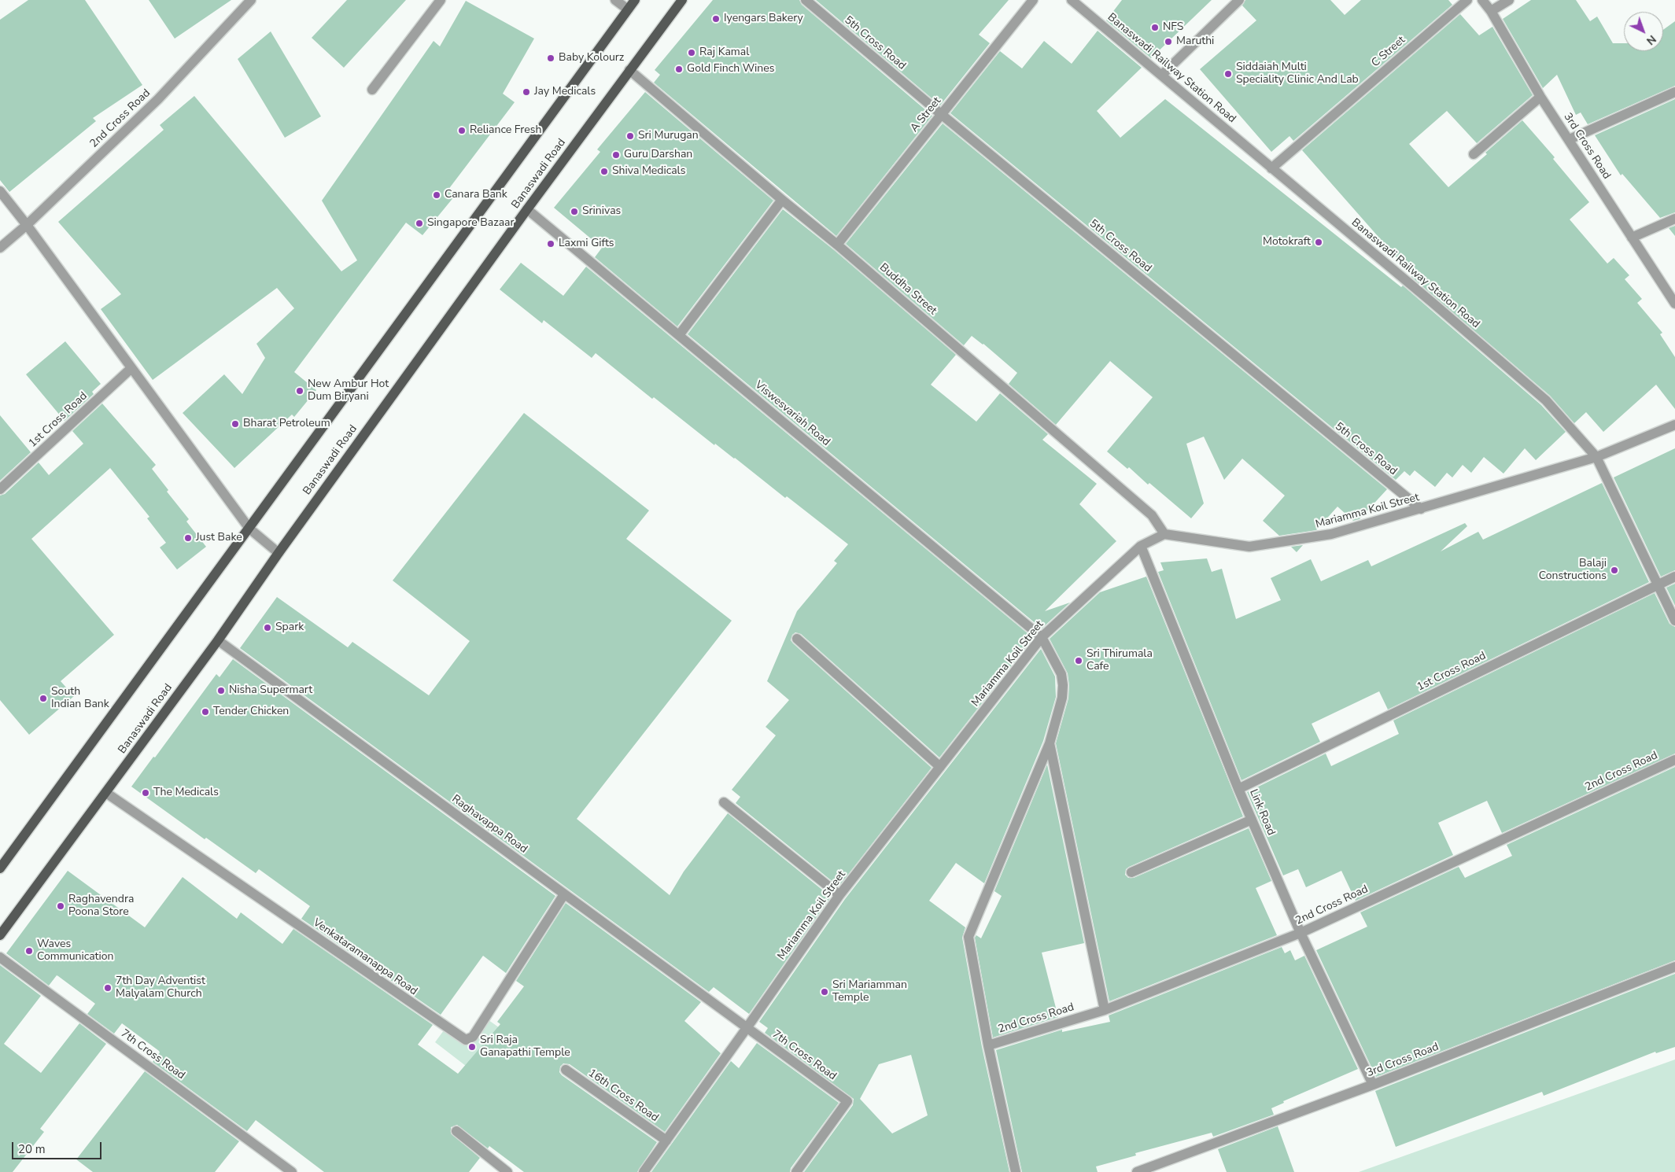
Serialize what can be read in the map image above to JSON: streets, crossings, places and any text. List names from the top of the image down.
{
  "streets": {
    "main road": ["Banaswadi Road"],
    "street": [
      "5th Cross Road",
      "C Street",
      "Banaswadi Railway Station Road",
      "A Street",
      "2nd Cross Road",
      "3rd Cross Road",
      "Buddha Street",
      "Viswesvariah Road",
      "1st Cross Road",
      "Mariamma Koil Street",
      "Link Road",
      "Raghavappa Road",
      "Venkataramanappa Road",
      "7th Cross Road",
      "16th Cross Road"
    ]
  },
  "crossings": [
    ["5th Cross Road", "A Street"],
    ["5th Cross Road", "Mariamma Koil Street"],
    ["C Street", "Banaswadi Railway Station Road"],
    ["Banaswadi Railway Station Road", "1st Cross Road"],
    ["Banaswadi Railway Station Road", "Mariamma Koil Street"],
    ["A Street", "Buddha Street"],
    ["2nd Cross Road", "Link Road"],
    ["3rd Cross Road", "Link Road"],
    ["Banaswadi Road", "Buddha Street"],
    ["Banaswadi Road", "Viswesvariah Road"],
    ["Banaswadi Road", "Raghavappa Road"],
    ["Banaswadi Road", "Venkataramanappa Road"],
    ["Buddha Street", "Mariamma Koil Street"],
    ["Viswesvariah Road", "Mariamma Koil Street"],
    ["1st Cross Road", "Link Road"],
    ["Mariamma Koil Street", "Link Road"],
    ["Mariamma Koil Street", "Raghavappa Road"],
    ["Mariamma Koil Street", "7th Cross Road"],
    ["Mariamma Koil Street", "16th Cross Road"],
    ["Raghavappa Road", "Venkataramanappa Road"],
    ["Raghavappa Road", "7th Cross Road"]
  ],
  "places": [
    "Iyengars Bakery",
    "NFS",
    "Maruthi",
    "Raj Kamal",
    "Baby Kolourz",
    "Gold Finch Wines",
    "Siddaiah Multi Speciality Clinic And Lab",
    "Jay Medicals",
    "Reliance Fresh",
    "Sri Murugan",
    "Guru Darshan",
    "Shiva Medicals",
    "Canara Bank",
    "Srinivas",
    "Singapore Bazaar",
    "Motokraft",
    "Laxmi Gifts",
    "New Ambur Hot Dum Biryani",
    "Bharat Petroleum",
    "Just Bake",
    "Balaji Constructions",
    "Spark",
    "Sri Thirumala Cafe",
    "Nisha Supermart",
    "South Indian Bank",
    "Tender Chicken",
    "The Medicals",
    "Raghavendra Poona Store",
    "Waves Communication",
    "7th Day Adventist Malyalam Church",
    "Sri Mariamman Temple",
    "Sri Raja Ganapathi Temple"
  ],
  "scale_bar": "20 m",
  "north": "bottom right"
}
